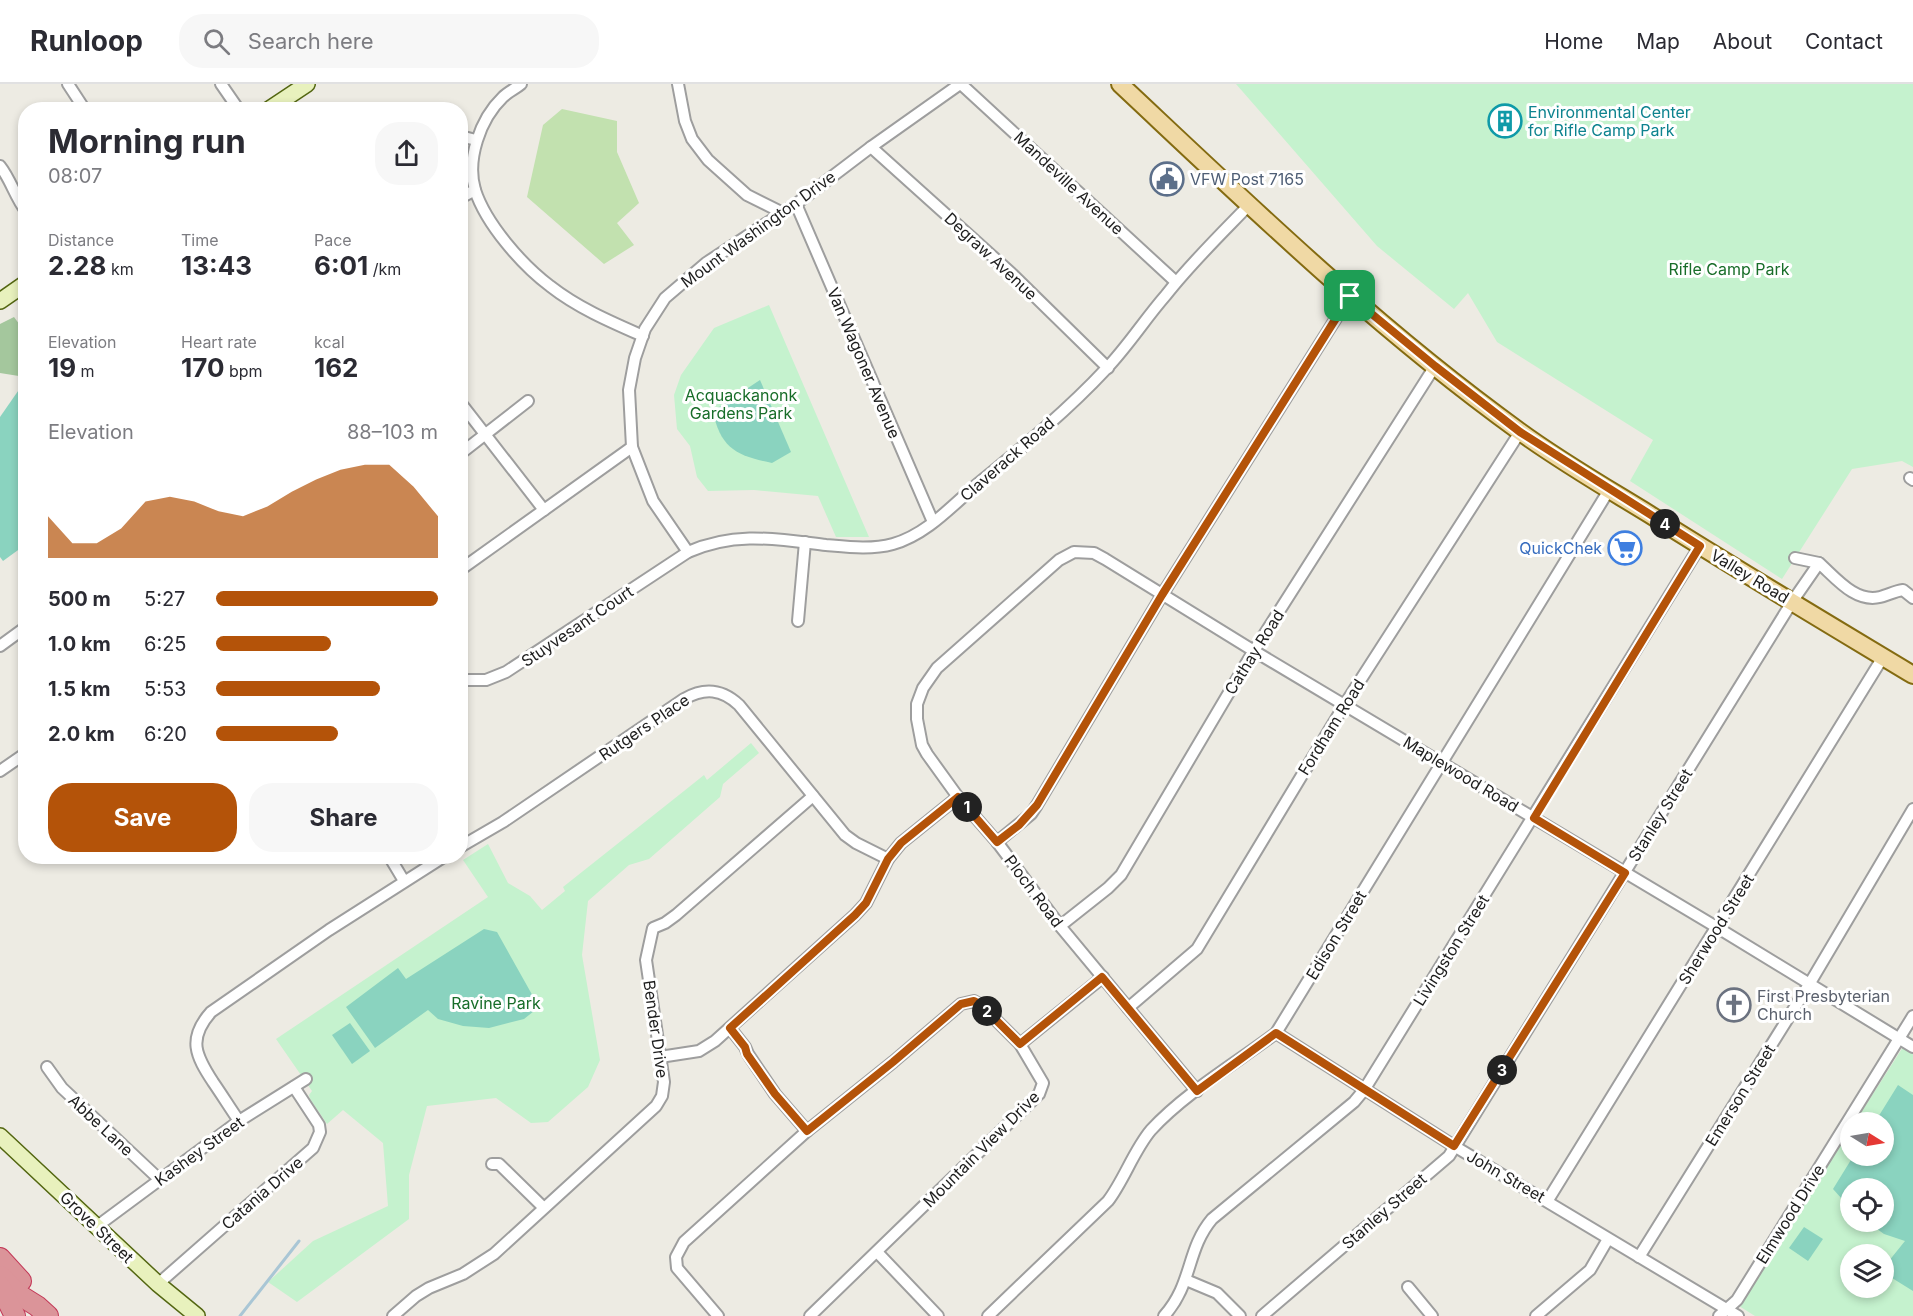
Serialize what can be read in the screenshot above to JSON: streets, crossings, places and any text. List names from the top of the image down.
{
  "streets": {
    "main road": ["Valley Road"],
    "street": [
      "Mandeville Avenue",
      "Mount Washington Drive",
      "Degraw Avenue",
      "Van Wagoner Avenue",
      "Claverack Road",
      "Stuyvesant Court",
      "Cathay Road",
      "Rutgers Place",
      "Fordham Road",
      "Maplewood Road",
      "Stanley Street",
      "Ploch Road",
      "Sherwood Street",
      "Edison Street",
      "Livingston Street",
      "Bender Drive",
      "Emerson Street",
      "Abbe Lane",
      "Mountain View Drive",
      "Kashey Street",
      "John Street",
      "Catania Drive",
      "Elmwood Drive",
      "Grove Street"
    ]
  },
  "crossings": [
    ["Mandeville Avenue", "Mount Washington Drive"],
    ["Mandeville Avenue", "Claverack Road"],
    ["Mount Washington Drive", "Degraw Avenue"],
    ["Mount Washington Drive", "Van Wagoner Avenue"],
    ["Mount Washington Drive", "Claverack Road"],
    ["Mount Washington Drive", "Stuyvesant Court"],
    ["Degraw Avenue", "Claverack Road"],
    ["Van Wagoner Avenue", "Claverack Road"],
    ["Claverack Road", "Valley Road"],
    ["Claverack Road", "Stuyvesant Court"],
    ["Valley Road", "Cathay Road"],
    ["Valley Road", "Fordham Road"],
    ["Valley Road", "Stanley Street"],
    ["Valley Road", "Sherwood Street"],
    ["Valley Road", "Edison Street"],
    ["Valley Road", "Livingston Street"],
    ["Cathay Road", "Maplewood Road"],
    ["Cathay Road", "Ploch Road"],
    ["Rutgers Place", "Bender Drive"],
    ["Fordham Road", "Maplewood Road"],
    ["Fordham Road", "Ploch Road"],
    ["Maplewood Road", "Stanley Street"],
    ["Maplewood Road", "Ploch Road"],
    ["Maplewood Road", "Sherwood Street"],
    ["Maplewood Road", "Edison Street"],
    ["Maplewood Road", "Livingston Street"],
    ["Maplewood Road", "Emerson Street"],
    ["Maplewood Road", "Elmwood Drive"],
    ["Stanley Street", "John Street"],
    ["Ploch Road", "Edison Street"],
    ["Sherwood Street", "John Street"],
    ["Edison Street", "John Street"],
    ["Livingston Street", "John Street"],
    ["Emerson Street", "John Street"],
    ["Abbe Lane", "Kashey Street"],
    ["Kashey Street", "Catania Drive"],
    ["Kashey Street", "Grove Street"],
    ["John Street", "Elmwood Drive"],
    ["Catania Drive", "Grove Street"]
  ],
  "parks": ["Rifle Camp Park", "Acquackanonk Gardens Park", "Ravine Park"],
  "places": {
    "building": ["Environmental Center for Rifle Camp Park"],
    "public building": ["VFW Post 7165"],
    "supermarket": ["QuickChek"],
    "church": ["First Presbyterian Church"]
  },
  "north": "right",
  "page": {
    "header": "Runloop",
    "search": "Search here",
    "nav": [
      "Home",
      "Map",
      "About",
      "Contact"
    ],
    "heading": ["Morning run", "08:07"],
    "stats": [
      ["Distance", "2.28 km"],
      ["Time", "13:43"],
      ["Pace", "6:01 /km"],
      ["Elevation", "19 m"],
      ["Heart rate", "170 bpm"],
      ["kcal", "162"]
    ],
    "chart": ["Elevation", "88–103 m"],
    "pins": [
      "4",
      "1",
      "2",
      "3"
    ],
    "list": [
      {
        "name": "500 m",
        "note": "5:27"
      },
      {
        "name": "1.0 km",
        "note": "6:25"
      },
      {
        "name": "1.5 km",
        "note": "5:53"
      },
      {
        "name": "2.0 km",
        "note": "6:20"
      }
    ],
    "buttons": ["Save", "Share"]
  }
}
